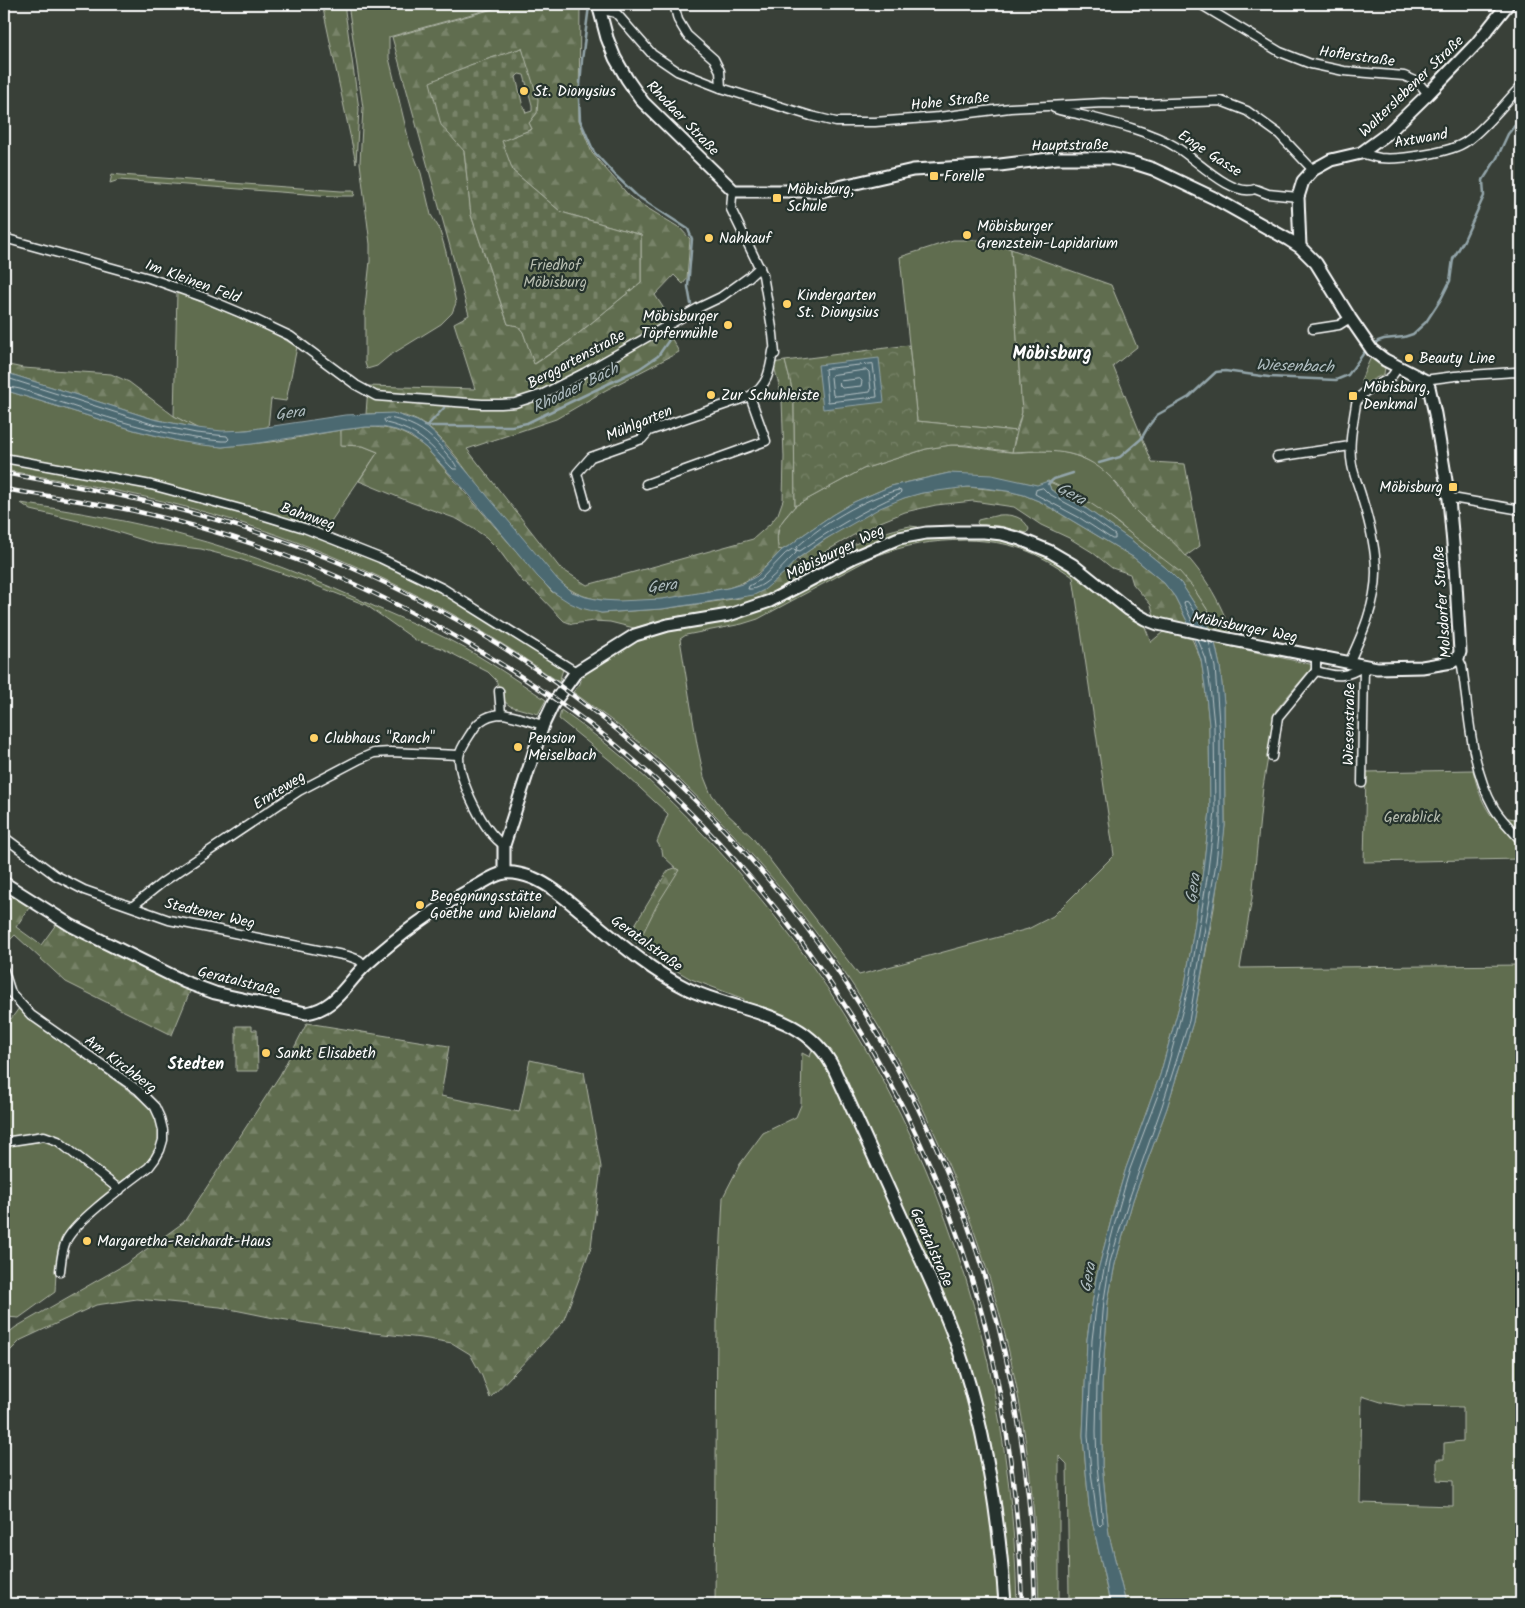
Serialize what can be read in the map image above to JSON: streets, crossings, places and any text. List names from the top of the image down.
{
  "streets": {
    "street": [
      "Hoflerstraße",
      "Walterslebener Straße",
      "Hohe Straße",
      "Rhodaer Straße",
      "Axtwand",
      "Hauptstraße",
      "Enge Gasse",
      "Im Kleinen Feld",
      "Berggartenstraße",
      "Mühlgarten",
      "Bahnweg",
      "Möbisburger Weg",
      "Molsdorfer Straße",
      "Wiesenstraße",
      "Ernteweg",
      "Stedtener Weg",
      "Geratalstraße",
      "Am Kirchberg"
    ]
  },
  "crossings": [
    ["Hoflerstraße", "Walterslebener Straße"],
    ["Walterslebener Straße", "Hohe Straße"],
    ["Walterslebener Straße", "Axtwand"],
    ["Hohe Straße", "Rhodaer Straße"],
    ["Hohe Straße", "Enge Gasse"],
    ["Rhodaer Straße", "Hauptstraße"],
    ["Rhodaer Straße", "Mühlgarten"],
    ["Hauptstraße", "Mühlgarten"],
    ["Hauptstraße", "Molsdorfer Straße"],
    ["Im Kleinen Feld", "Berggartenstraße"],
    ["Berggartenstraße", "Mühlgarten"],
    ["Bahnweg", "Möbisburger Weg"],
    ["Möbisburger Weg", "Molsdorfer Straße"],
    ["Möbisburger Weg", "Wiesenstraße"],
    ["Möbisburger Weg", "Geratalstraße"],
    ["Ernteweg", "Stedtener Weg"],
    ["Stedtener Weg", "Geratalstraße"]
  ],
  "districts": ["Möbisburg", "Stedten"],
  "water": ["Wiesenbach", "Rhodaer Bach", "Gera"],
  "parks": ["Friedhof Möbisburg", "Gerablick"],
  "places": {
    "other": [
      "St. Dionysius",
      "Möbisburger Grenzstein-Lapidarium",
      "Nahkauf",
      "Kindergarten St. Dionysius",
      "Möbisburger Töpfermühle",
      "Beauty Line",
      "Zur Schuhleiste",
      "Clubhaus \"Ranch\"",
      "Pension Meiselbach",
      "Begegnungsstätte Goethe und Wieland",
      "Sankt Elisabeth",
      "Margaretha-Reichardt-Haus"
    ],
    "transit": [
      "Forelle",
      "Möbisburg, Schule",
      "Möbisburg, Denkmal",
      "Möbisburg"
    ]
  }
}
